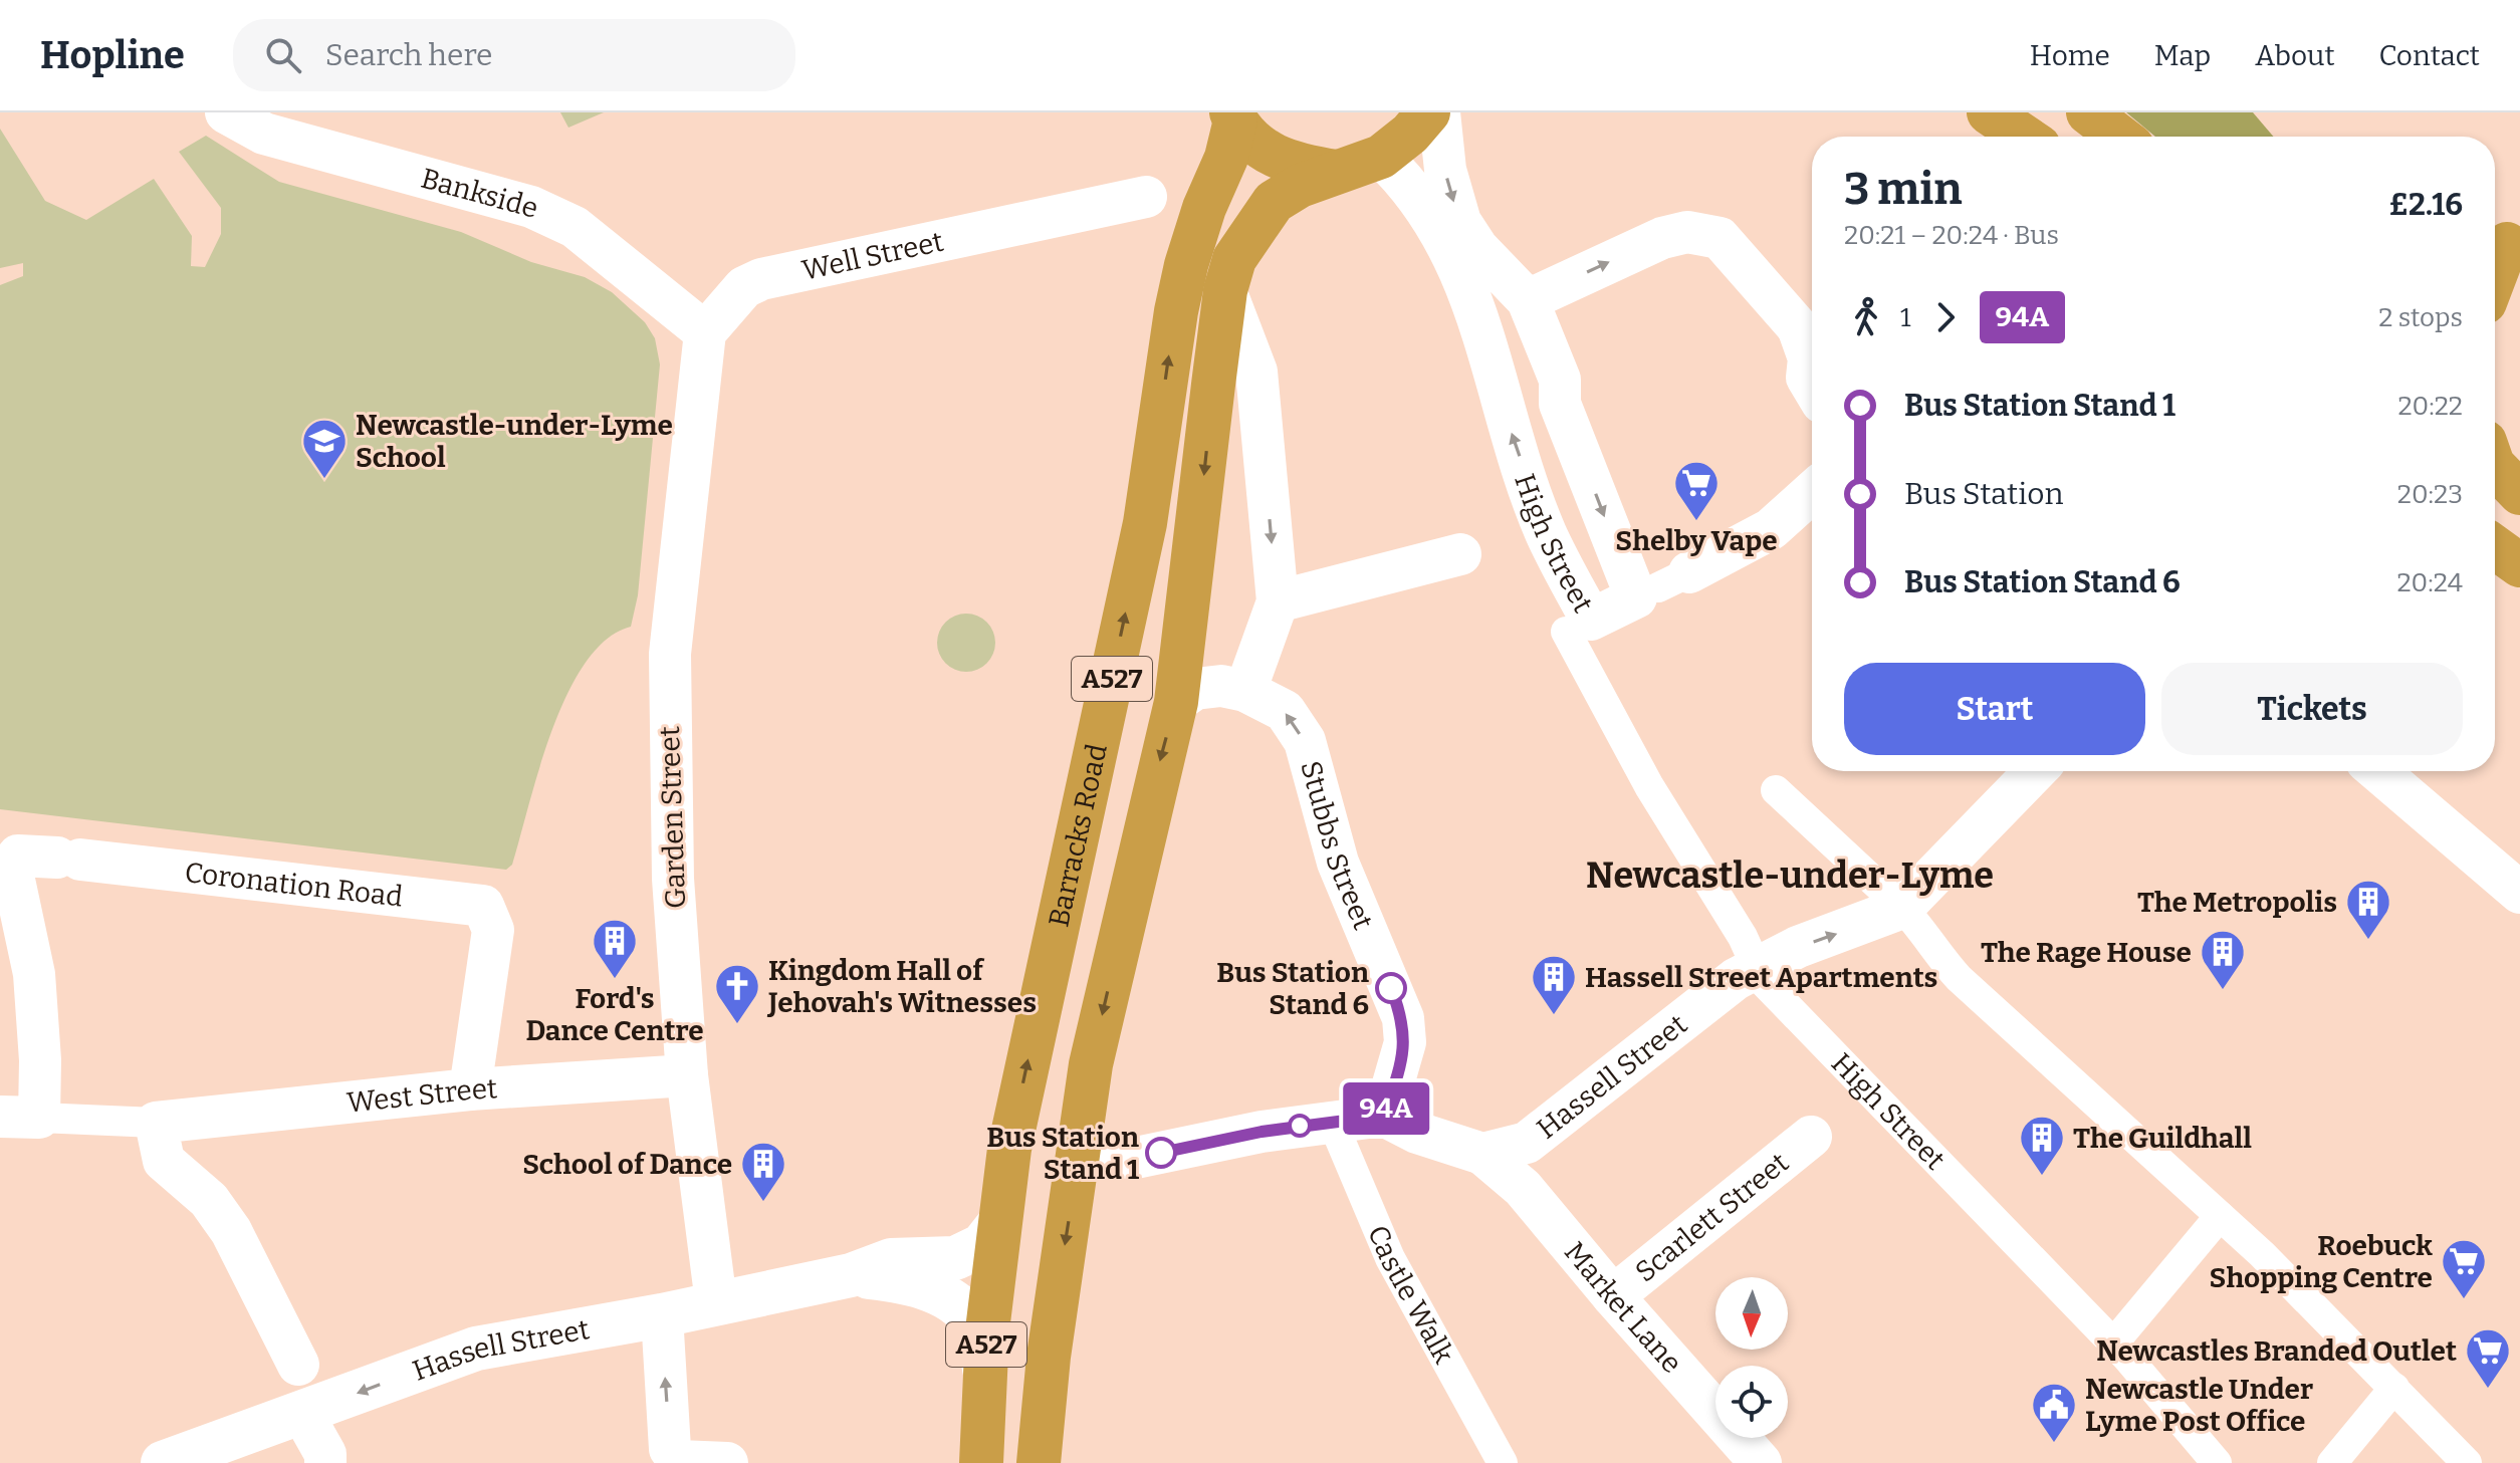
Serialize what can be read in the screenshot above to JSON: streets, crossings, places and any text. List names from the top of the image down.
{
  "streets": {
    "highway": ["A527", "Barracks Road"],
    "street": [
      "Bankside",
      "Well Street",
      "High Street",
      "Garden Street",
      "Stubbs Street",
      "Coronation Road",
      "Hassell Street",
      "West Street",
      "Scarlett Street",
      "Castle Walk",
      "Market Lane"
    ]
  },
  "crossings": [
    ["Bankside", "Well Street"],
    ["Bankside", "Garden Street"],
    ["Well Street", "Garden Street"],
    ["High Street", "Hassell Street"],
    ["A527", "Stubbs Street"],
    ["Garden Street", "Hassell Street"],
    ["Garden Street", "West Street"],
    ["Barracks Road", "Hassell Street"],
    ["Coronation Road", "West Street"],
    ["Hassell Street", "Market Lane"],
    ["Scarlett Street", "Market Lane"]
  ],
  "one_way": ["Stubbs Street"],
  "districts": ["Newcastle-under-Lyme"],
  "places": {
    "school or university": ["Newcastle-under-Lyme School"],
    "supermarket": ["Shelby Vape", "Roebuck Shopping Centre", "Newcastles Branded Outlet"],
    "building": [
      "The Metropolis",
      "Ford's Dance Centre",
      "The Rage House",
      "Hassell Street Apartments",
      "The Guildhall",
      "School of Dance"
    ],
    "other": ["Bus Station Stand 6", "Bus Station Stand 1"],
    "church": ["Kingdom Hall of Jehovah's Witnesses"],
    "public building": ["Newcastle Under Lyme Post Office"]
  },
  "lines": ["bus line 94A"],
  "north": "bottom",
  "page": {
    "header": "Hopline",
    "search": "Search here",
    "nav": [
      "Home",
      "Map",
      "About",
      "Contact"
    ],
    "on_map": "94A",
    "heading": ["3 min", "20:21 – 20:24 · Bus", "£2.16"],
    "legs": ["1", "94A", "2 stops"],
    "list": [
      {
        "name": "Bus Station Stand 1",
        "value": "20:22"
      },
      {
        "name": "Bus Station",
        "value": "20:23"
      },
      {
        "name": "Bus Station Stand 6",
        "value": "20:24"
      }
    ],
    "buttons": ["Start", "Tickets"]
  }
}
